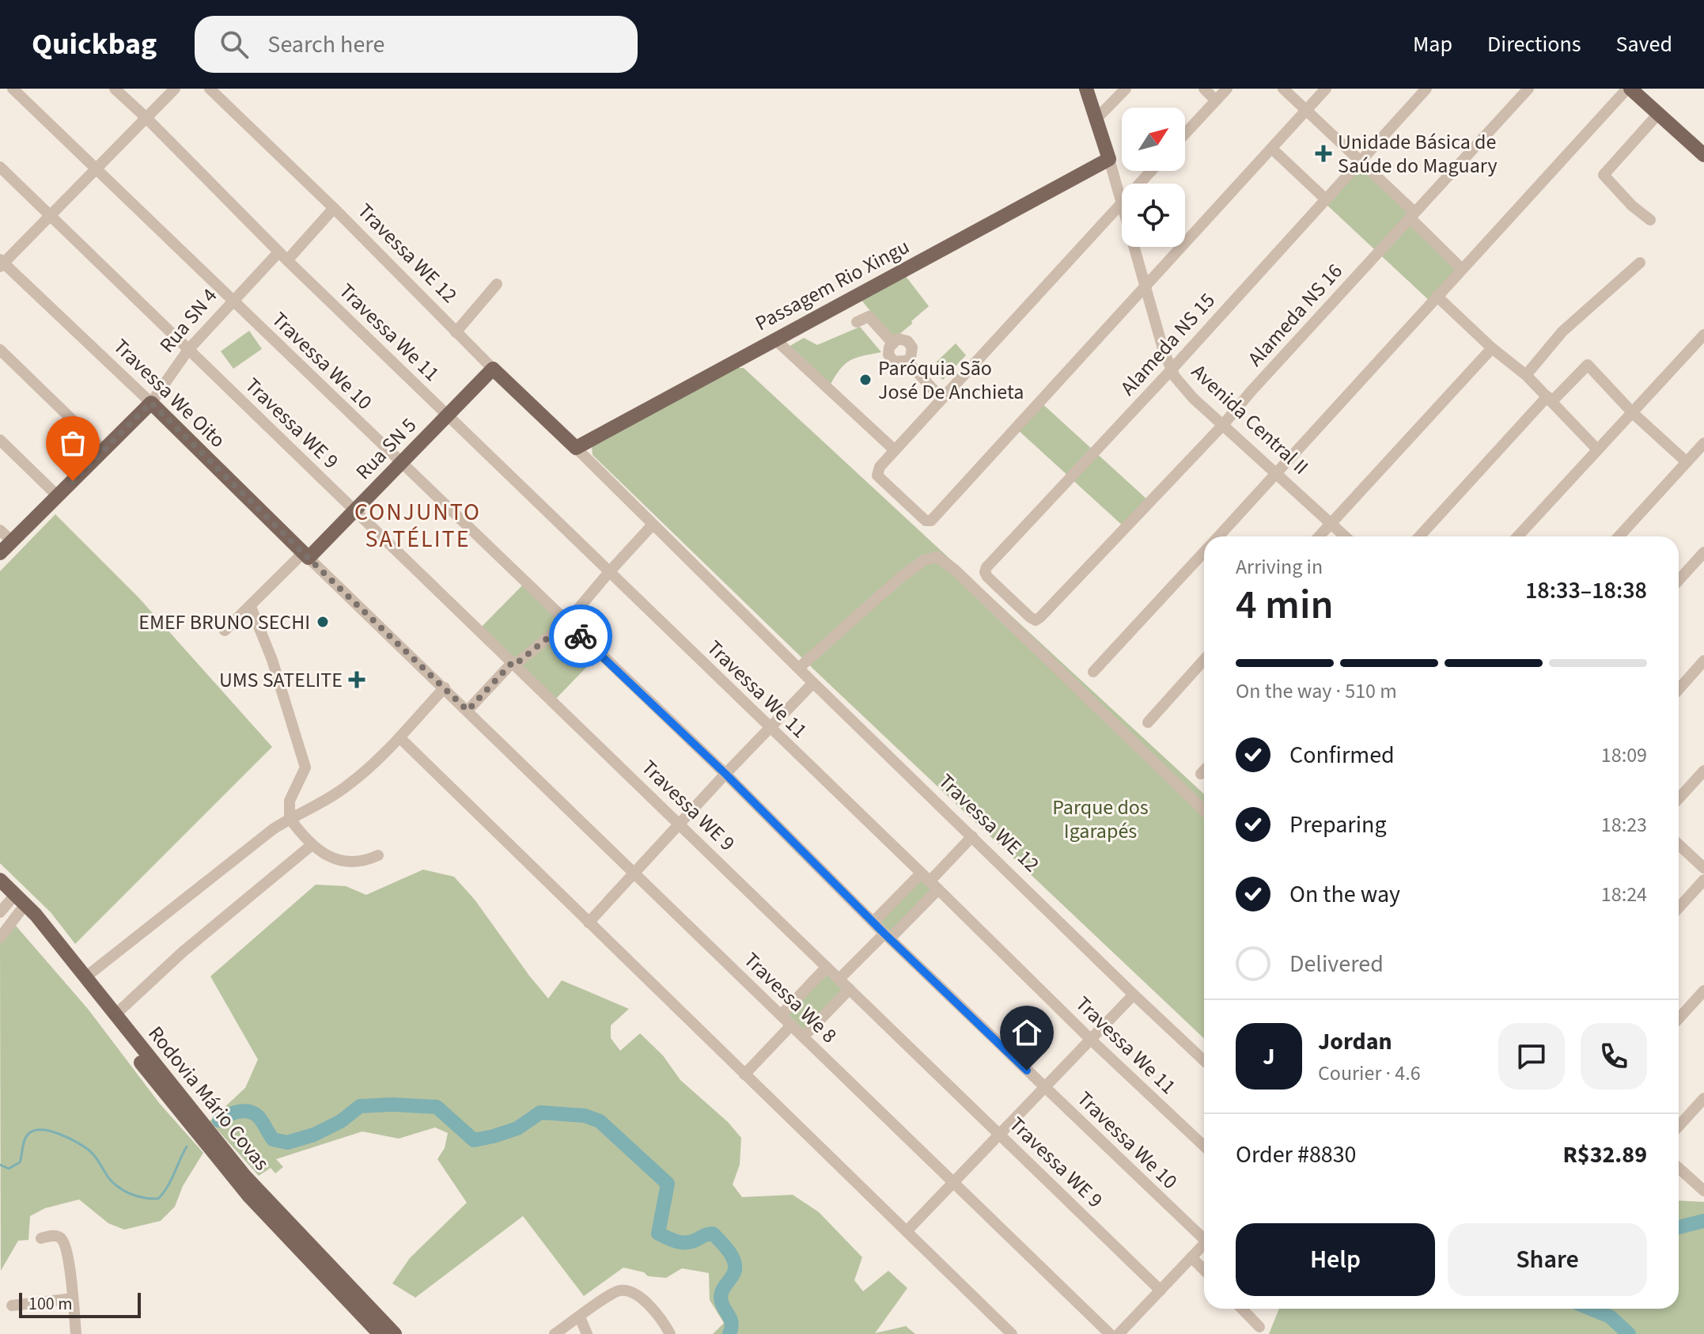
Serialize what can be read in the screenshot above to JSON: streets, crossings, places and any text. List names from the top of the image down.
{
  "streets": {
    "main road": [
      "Travessa WE 12",
      "Passagem Rio Xingu",
      "Rua SN 4",
      "Travessa We Oito",
      "Avenida Central II",
      "Rua SN 5",
      "Rodovia Mário Covas"
    ],
    "street": [
      "Alameda NS 16",
      "Travessa We 11",
      "Alameda NS 15",
      "Travessa We 10",
      "Travessa WE 9",
      "Travessa We 8"
    ]
  },
  "crossings": [
    ["Travessa WE 12", "Passagem Rio Xingu"],
    ["Travessa WE 12", "Rua SN 4"],
    ["Travessa WE 12", "Rua SN 5"],
    ["Passagem Rio Xingu", "Avenida Central II"],
    ["Alameda NS 16", "Alameda NS 15"],
    ["Alameda NS 16", "Avenida Central II"],
    ["Rua SN 4", "Travessa We 11"],
    ["Rua SN 4", "Travessa We 10"],
    ["Rua SN 4", "Travessa We Oito"],
    ["Rua SN 4", "Travessa WE 9"],
    ["Travessa We 11", "Rua SN 5"],
    ["Alameda NS 15", "Avenida Central II"],
    ["Travessa We 10", "Rua SN 5"],
    ["Travessa We Oito", "Rua SN 5"],
    ["Travessa WE 9", "Rua SN 5"]
  ],
  "districts": ["CONJUNTO SATÉLITE"],
  "parks": ["Parque dos Igarapés"],
  "places": {
    "health": ["Unidade Básica de Saúde do Maguary", "UMS SATELITE"],
    "other": ["Paróquia São José De Anchieta", "EMEF BRUNO SECHI"]
  },
  "scale_bar": "100 m",
  "north": "top right",
  "page": {
    "header": "Quickbag",
    "search": "Search here",
    "nav": ["Map", "Directions", "Saved"],
    "heading": ["4 min", "Arriving in", "18:33–18:38"],
    "panel": [
      "Jordan",
      "Courier · 4.6",
      "Order #8830",
      "R$32.89"
    ],
    "bar": "On the way · 510 m",
    "list": [
      ["Confirmed", "18:09"],
      ["Preparing", "18:23"],
      ["On the way", "18:24"],
      "Delivered"
    ],
    "round": "J",
    "buttons": ["Help", "Share"],
    "scale": "100 m"
  }
}
